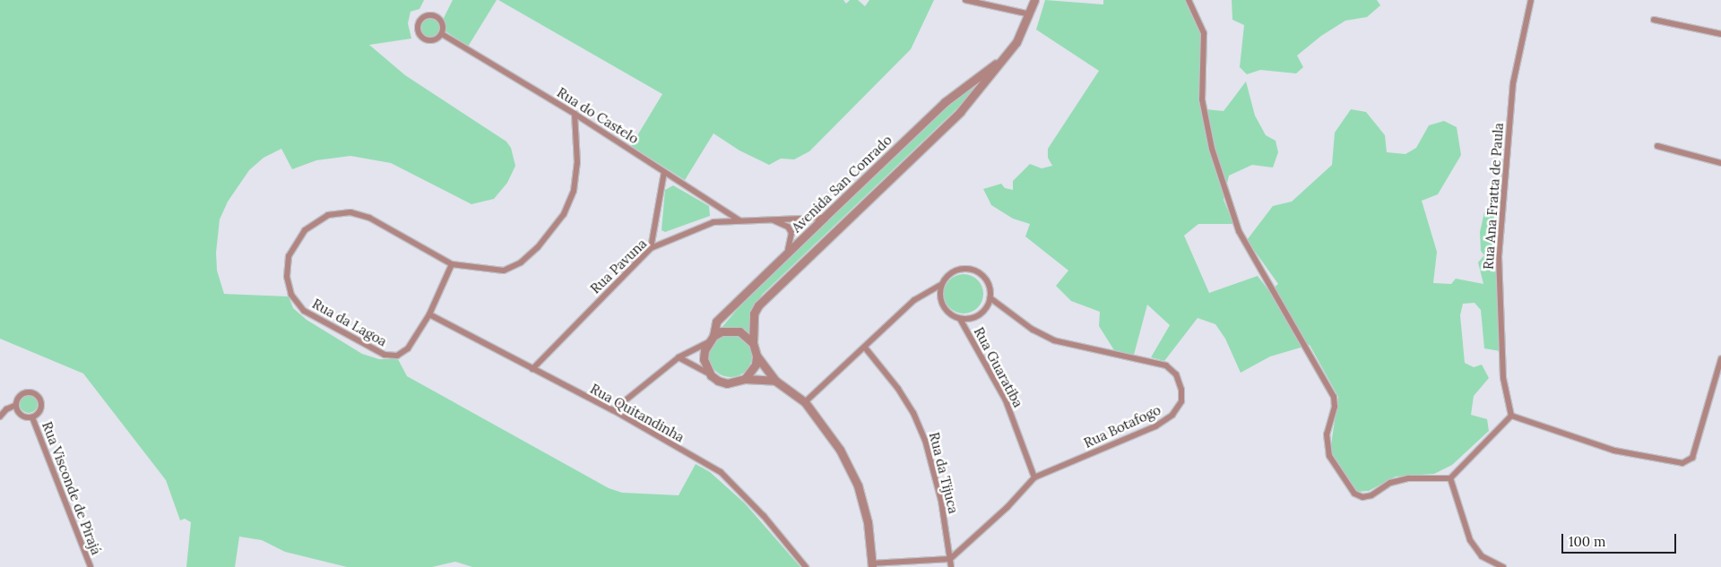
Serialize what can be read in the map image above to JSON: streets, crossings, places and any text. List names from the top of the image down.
{
  "streets": {
    "street": [
      "Rua do Castelo",
      "Avenida San Conrado",
      "Rua Ana Fratta de Paula",
      "Rua Pavuna",
      "Rua da Lagoa",
      "Rua Guaratiba",
      "Rua Quitandinha",
      "Rua Botafogo",
      "Rua da Tijuca",
      "Rua Visconde de Pirajá"
    ]
  },
  "crossings": [
    ["Rua do Castelo", "Rua Pavuna"],
    ["Rua do Castelo", "Rua da Lagoa"],
    ["Avenida San Conrado", "Rua Pavuna"],
    ["Rua Pavuna", "Rua Quitandinha"],
    ["Rua da Lagoa", "Rua Quitandinha"],
    ["Rua Guaratiba", "Rua Botafogo"],
    ["Rua Botafogo", "Rua da Tijuca"]
  ],
  "scale_bar": "100 m"
}
